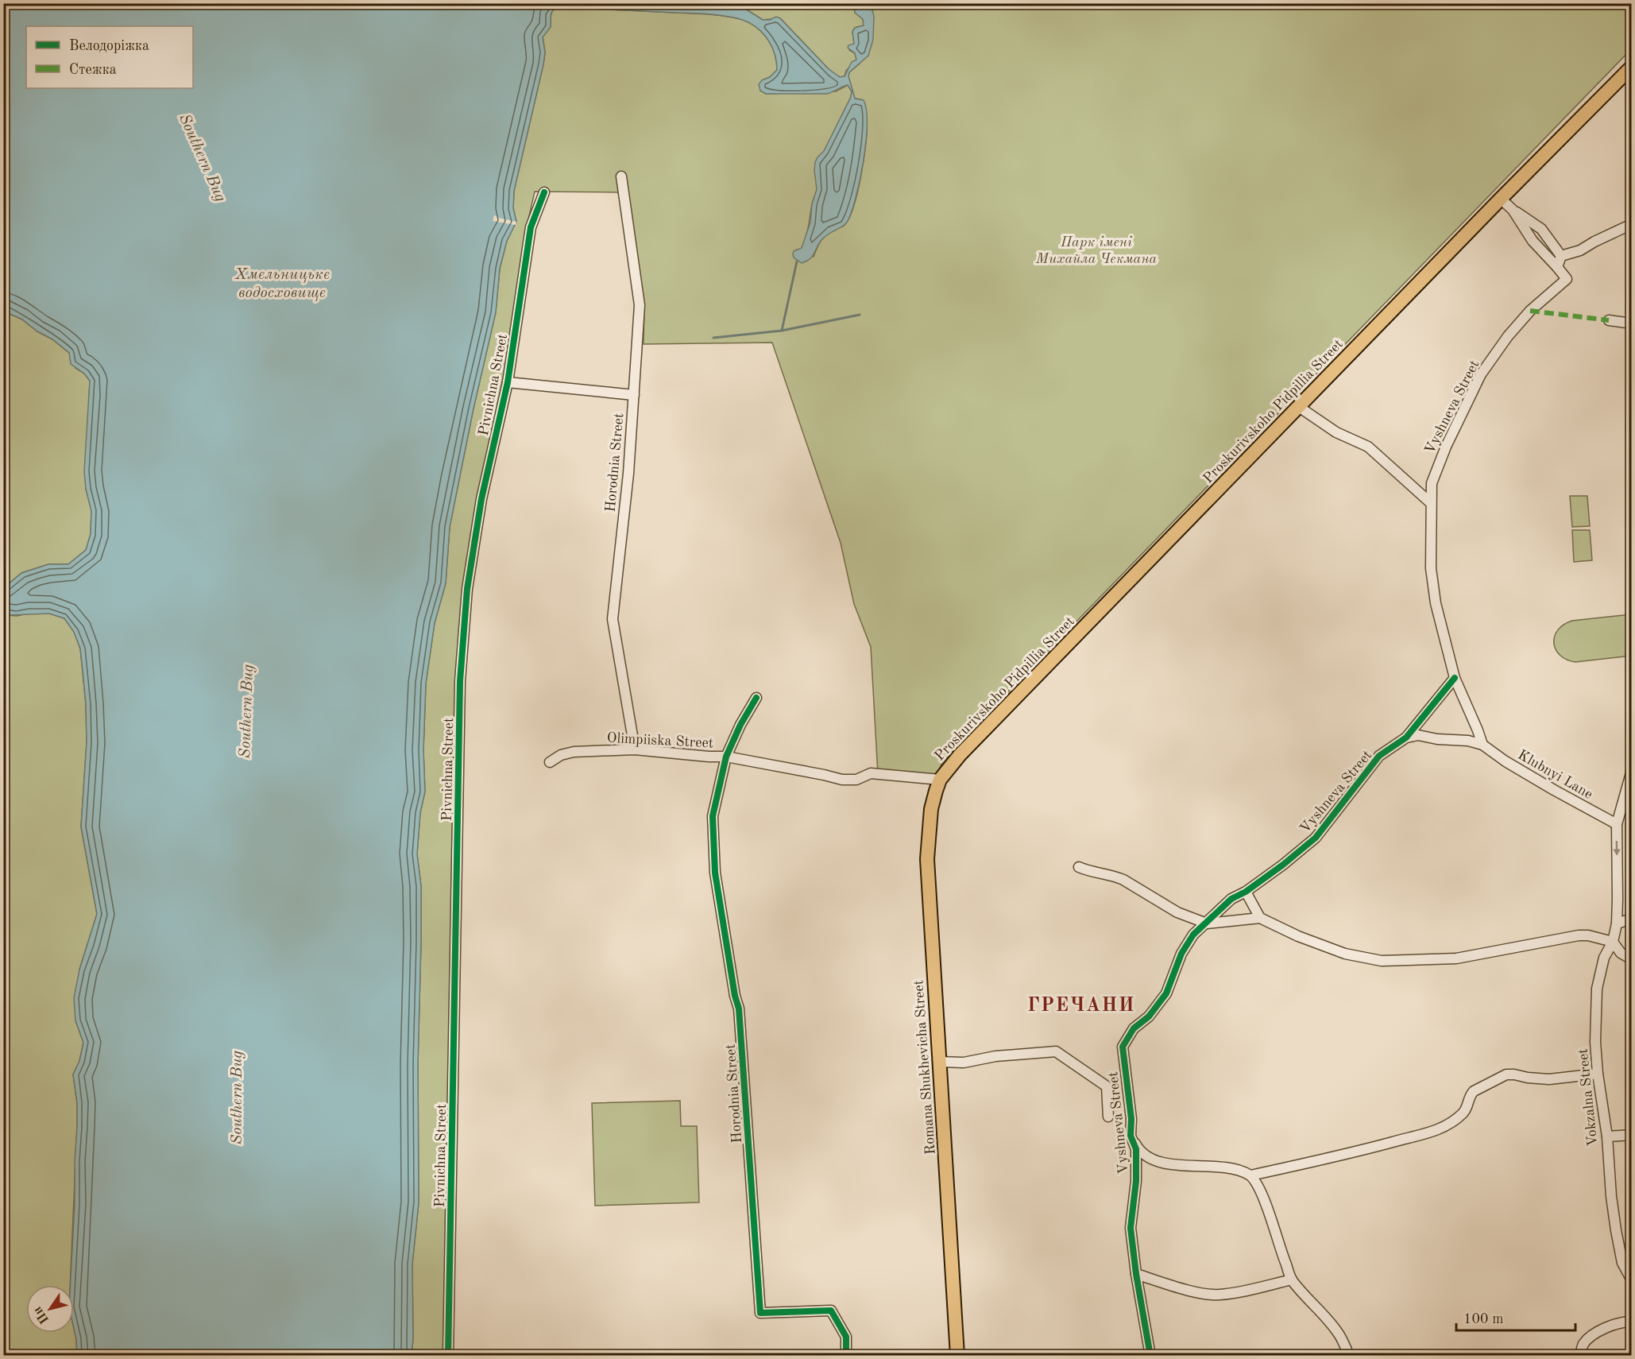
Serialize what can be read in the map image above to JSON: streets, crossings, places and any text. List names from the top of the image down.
{
  "streets": {
    "main road": ["Proskurivskoho Pidpillia Street", "Romana Shukhevicha Street"],
    "street": [
      "Pivnichna Street",
      "Vyshneva Street",
      "Horodnia Street",
      "Olimpiiska Street",
      "Klubnyi Lane",
      "Vokzalna Street"
    ]
  },
  "crossings": [
    ["Vyshneva Street", "Klubnyi Lane"],
    ["Proskurivskoho Pidpillia Street", "Olimpiiska Street"],
    ["Proskurivskoho Pidpillia Street", "Romana Shukhevicha Street"],
    ["Horodnia Street", "Olimpiiska Street"],
    ["Olimpiiska Street", "Romana Shukhevicha Street"],
    ["Klubnyi Lane", "Vokzalna Street"]
  ],
  "districts": ["ГРЕЧАНИ"],
  "water": ["Southern Bug", "Хмельницьке водосховище"],
  "parks": ["Парк імені Михайла Чекмана"],
  "legend": ["Велодоріжка", "Стежка"],
  "scale_bar": "100 m",
  "north": "bottom left"
}
